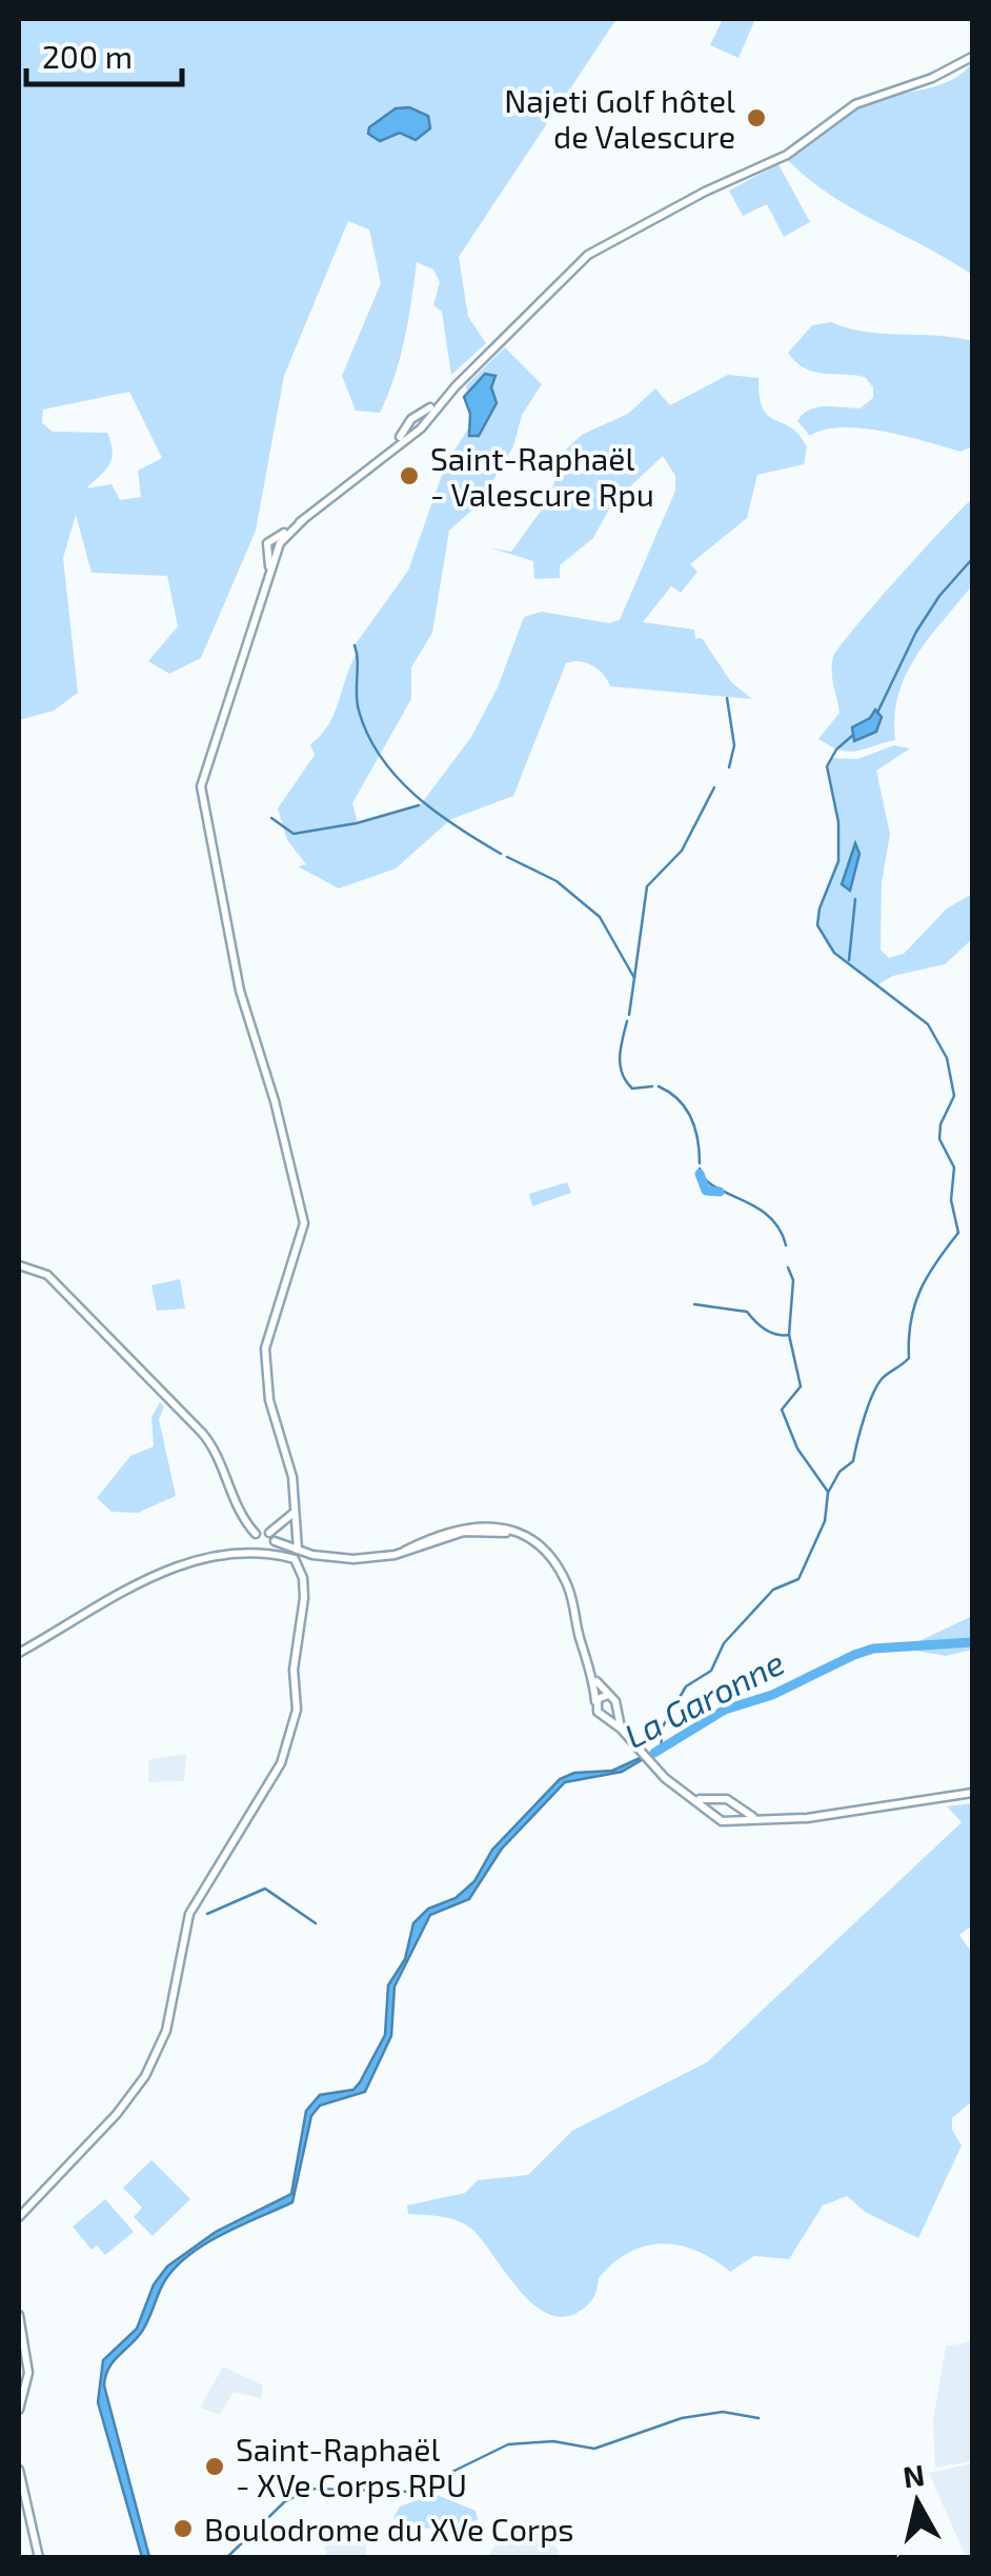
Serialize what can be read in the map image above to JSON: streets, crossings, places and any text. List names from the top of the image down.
{
  "water": ["La Garonne"],
  "places": [
    "Najeti Golf hôtel de Valescure",
    "Saint-Raphaël - Valescure Rpu",
    "Saint-Raphaël - XVe Corps RPU",
    "Boulodrome du XVe Corps"
  ],
  "scale_bar": "200 m",
  "north": "top"
}
